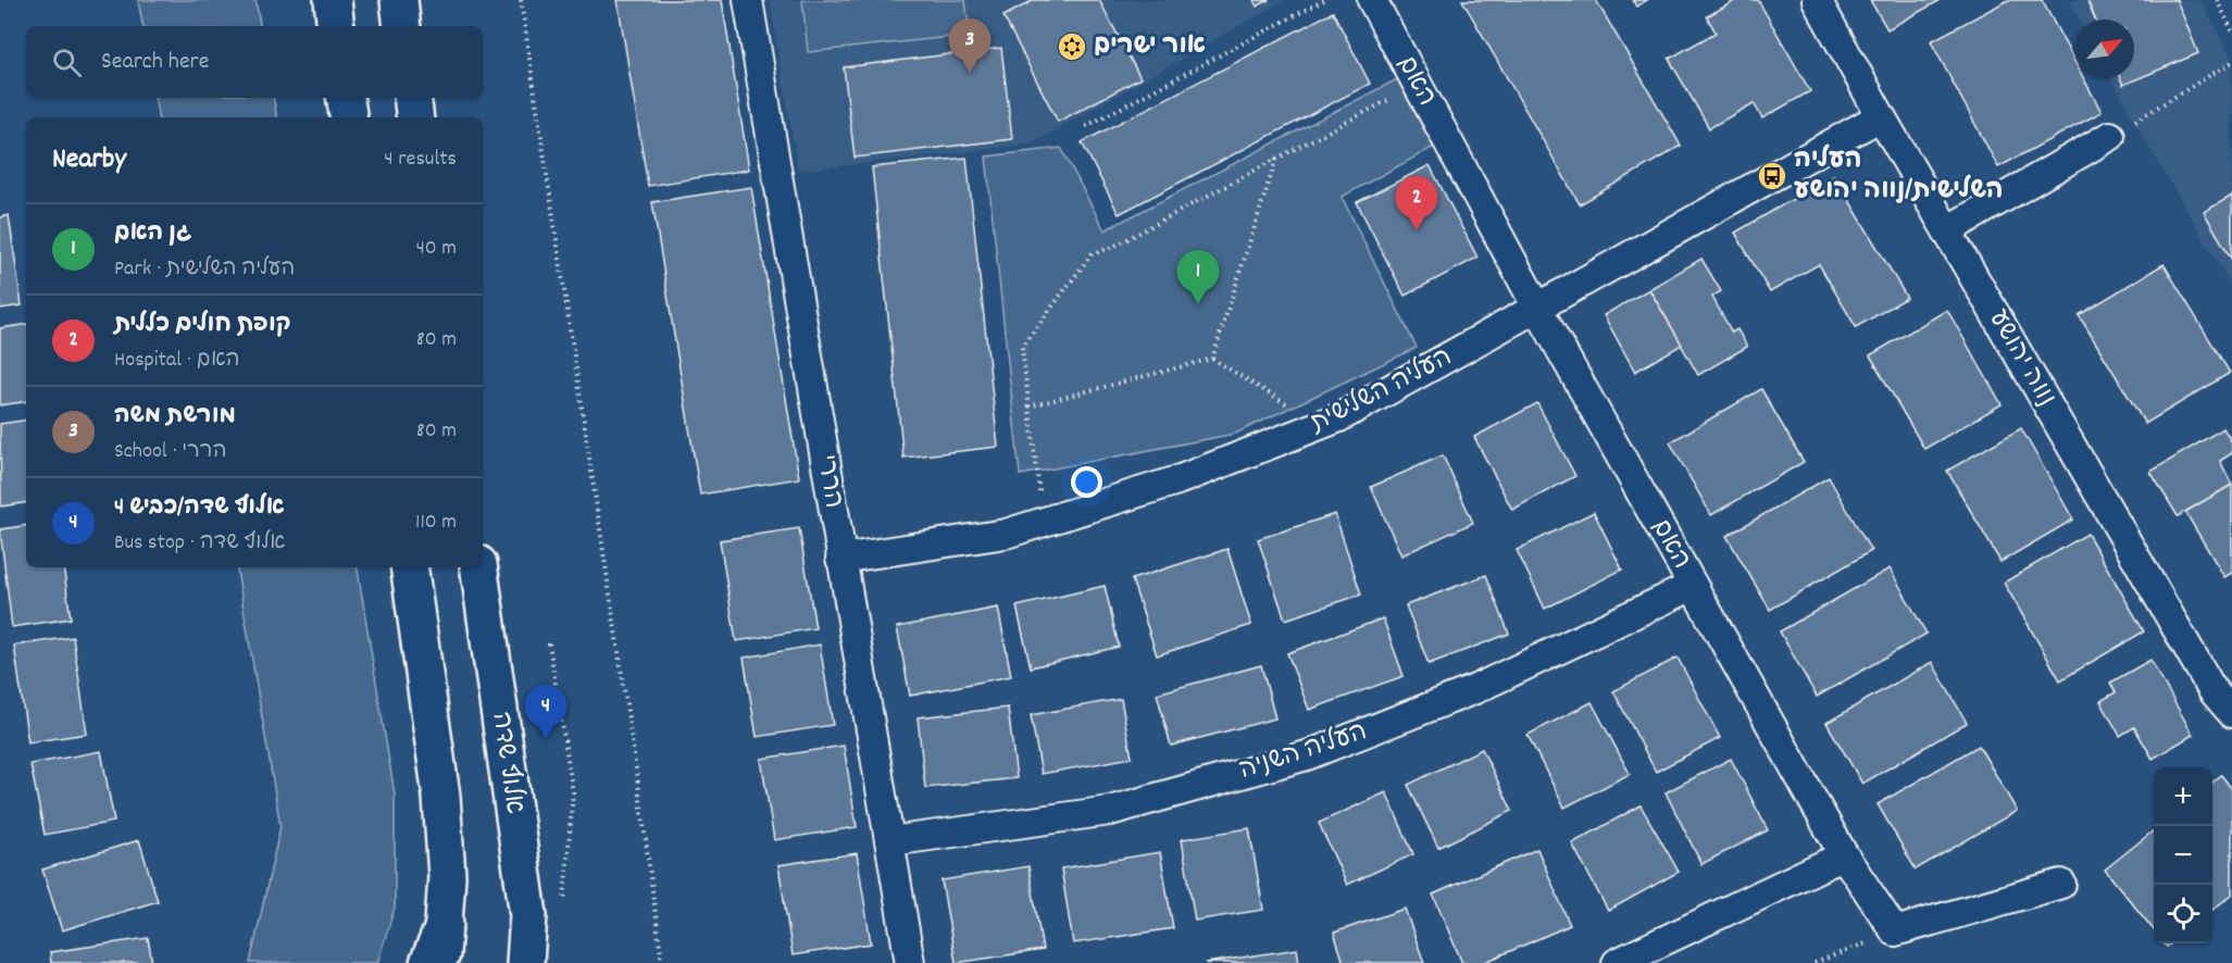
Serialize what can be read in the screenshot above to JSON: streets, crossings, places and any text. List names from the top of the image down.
{
  "streets": {
    "main road": ["אלוף שדה"],
    "street": [
      "האם",
      "נווה יהושע",
      "העליה השלישית",
      "הררי",
      "העליה השניה"
    ]
  },
  "crossings": [
    ["האם", "העליה השלישית"],
    ["האם", "העליה השניה"],
    ["נווה יהושע", "העליה השלישית"],
    ["העליה השלישית", "הררי"],
    ["הררי", "העליה השניה"]
  ],
  "places": {
    "synagogue": ["אור ישרים"],
    "bus stop": ["העליה השלישית/נווה יהושע"]
  },
  "north": "top right",
  "page": {
    "pins": [
      "3",
      "2",
      "1",
      "4"
    ],
    "search": "Search here",
    "heading": ["Nearby", "4 results"],
    "list": [
      {
        "mark": "1",
        "name": "גן האם",
        "note": "Park · העליה השלישית",
        "value": "40 m"
      },
      {
        "mark": "2",
        "name": "קופת חולים כללית",
        "note": "Hospital · האם",
        "value": "80 m"
      },
      {
        "mark": "3",
        "name": "מורשת משה",
        "note": "School · הררי",
        "value": "80 m"
      },
      {
        "mark": "4",
        "name": "אלוף שדה/כביש 4",
        "note": "Bus stop · אלוף שדה",
        "value": "110 m"
      }
    ],
    "map_buttons": ["+", "−"]
  }
}
